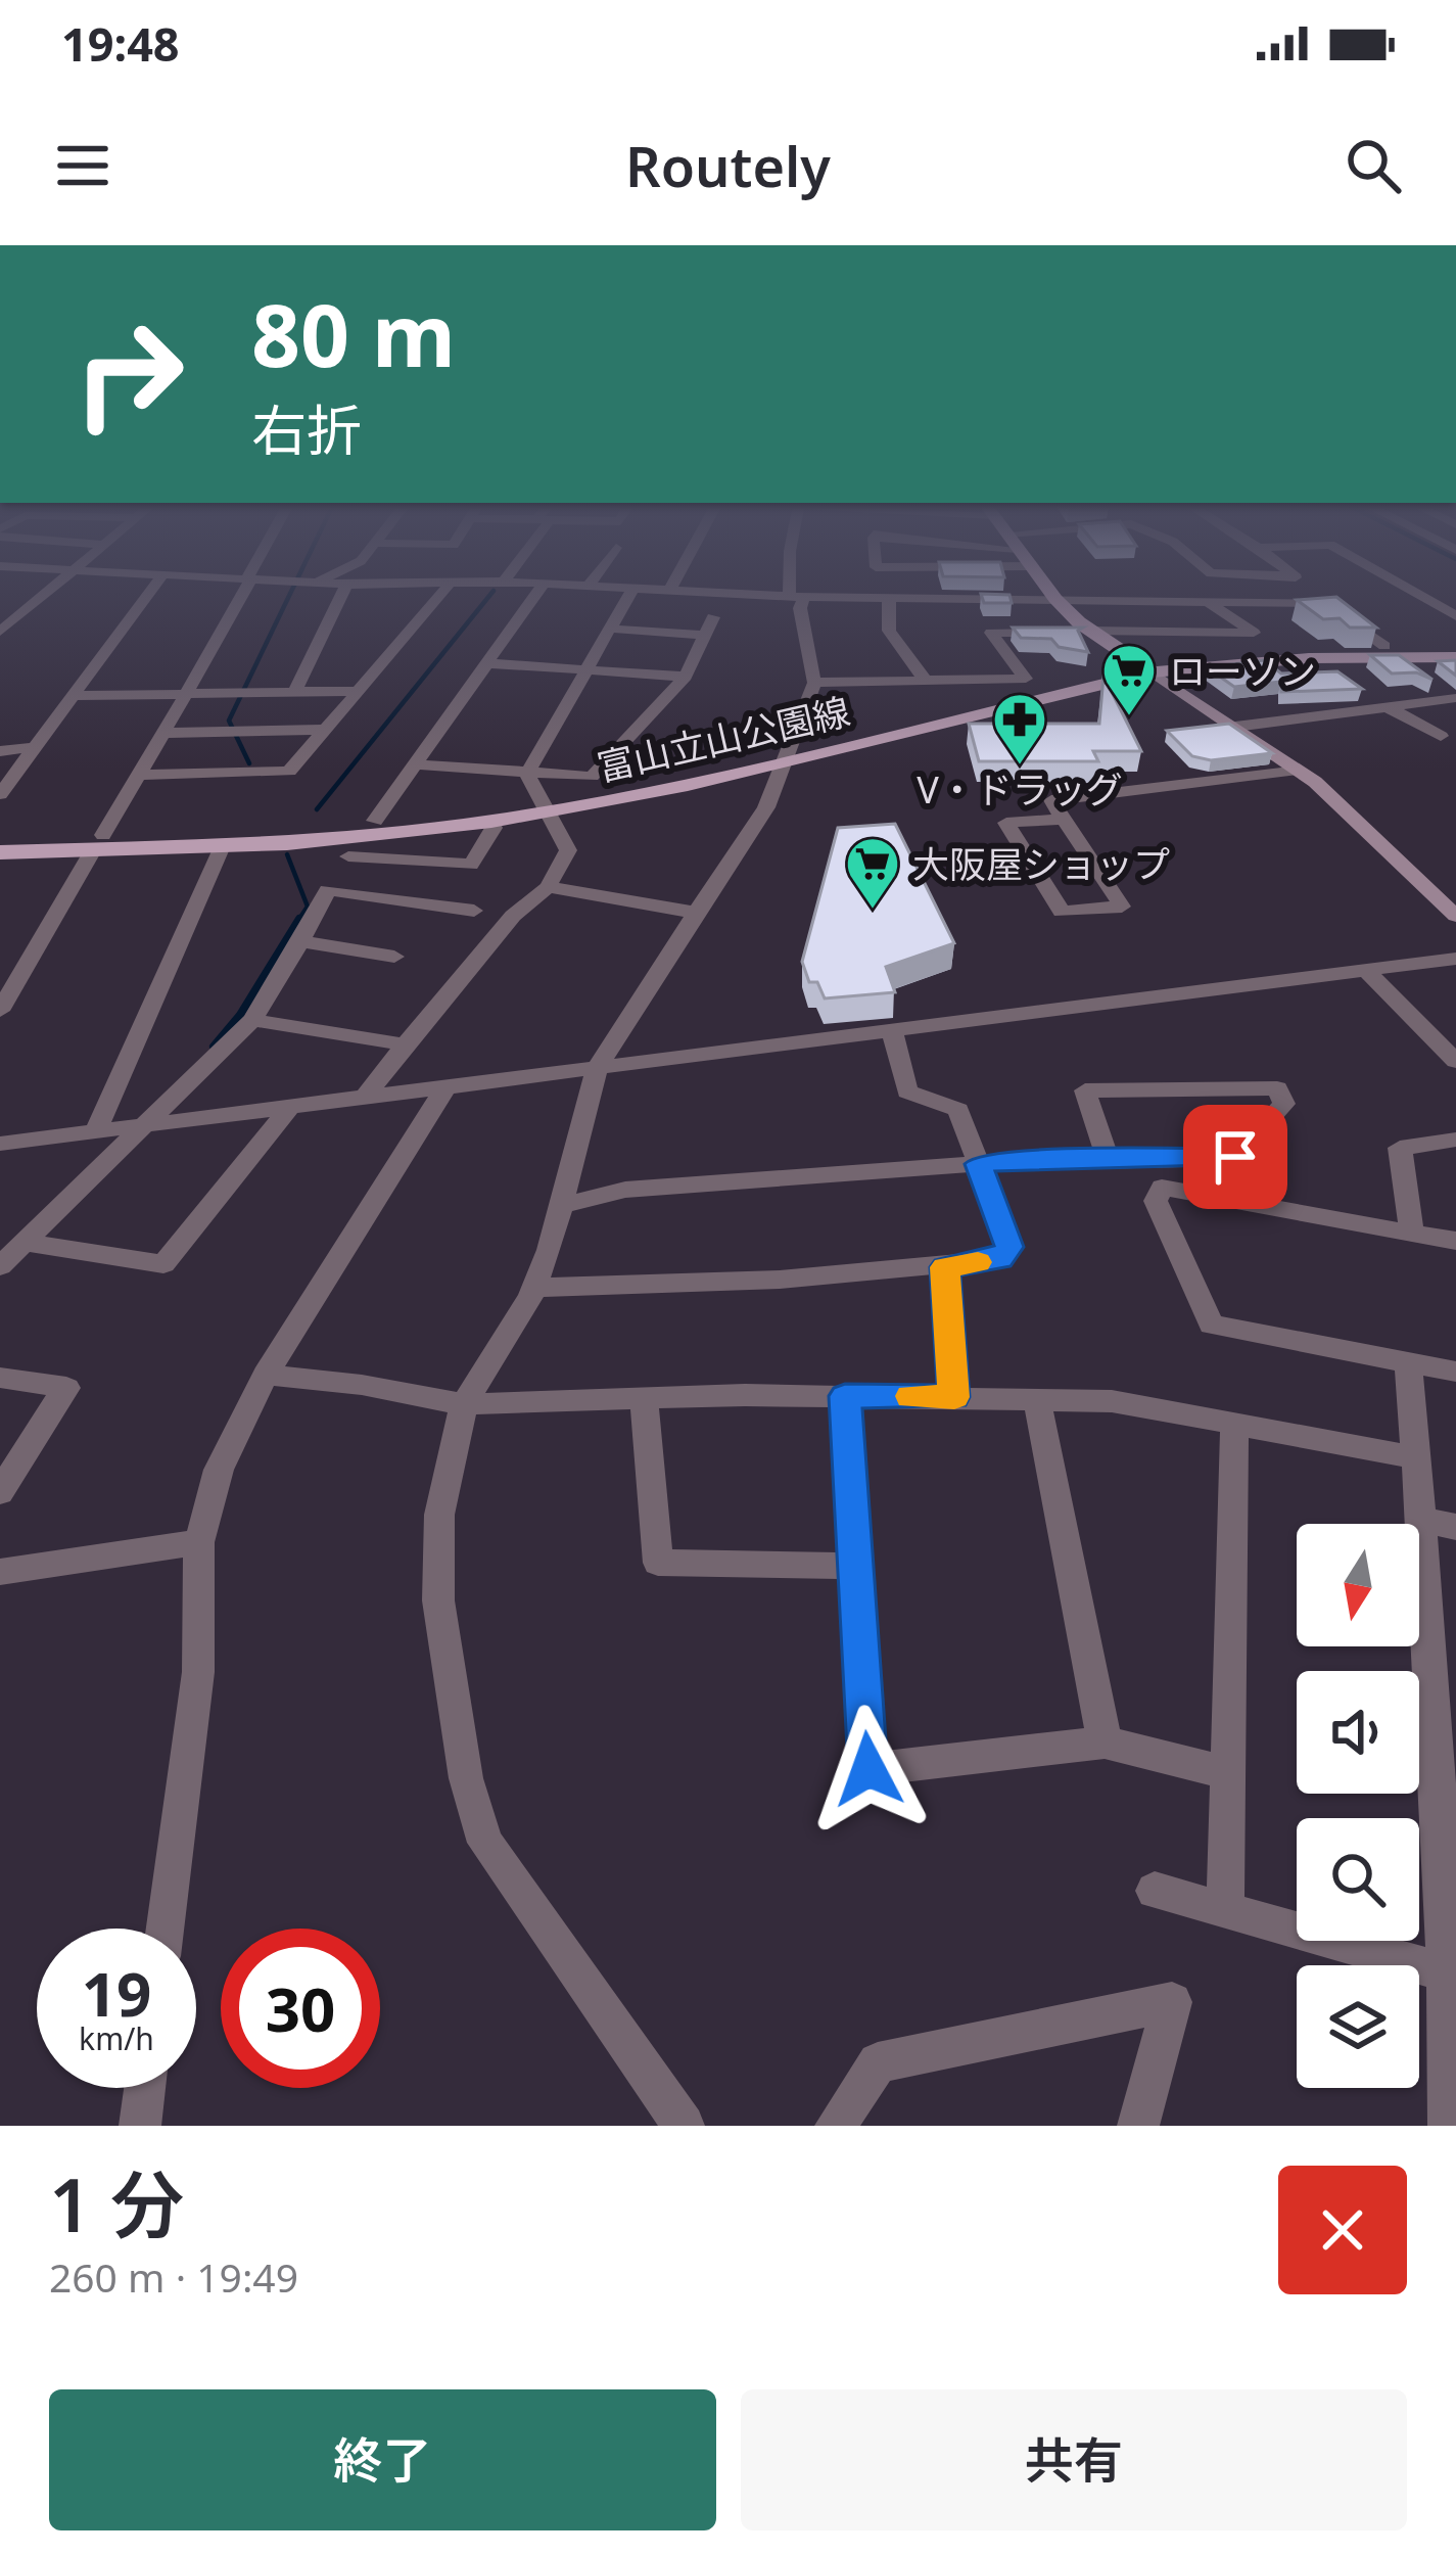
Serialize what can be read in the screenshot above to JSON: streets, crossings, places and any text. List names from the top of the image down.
{
  "streets": {
    "main road": ["富山立山公園線"]
  },
  "places": {
    "supermarket": ["ローソン", "大阪屋ショップ"],
    "pharmacy": ["V・ドラッグ"]
  },
  "north": "bottom",
  "page": {
    "status": "19:48",
    "header": "Routely",
    "turn": ["80 m", "右折"],
    "speed": "19 km/h",
    "limit": "30",
    "heading": ["1 分", "260 m · 19:49"],
    "buttons": ["終了", "共有"]
  }
}
